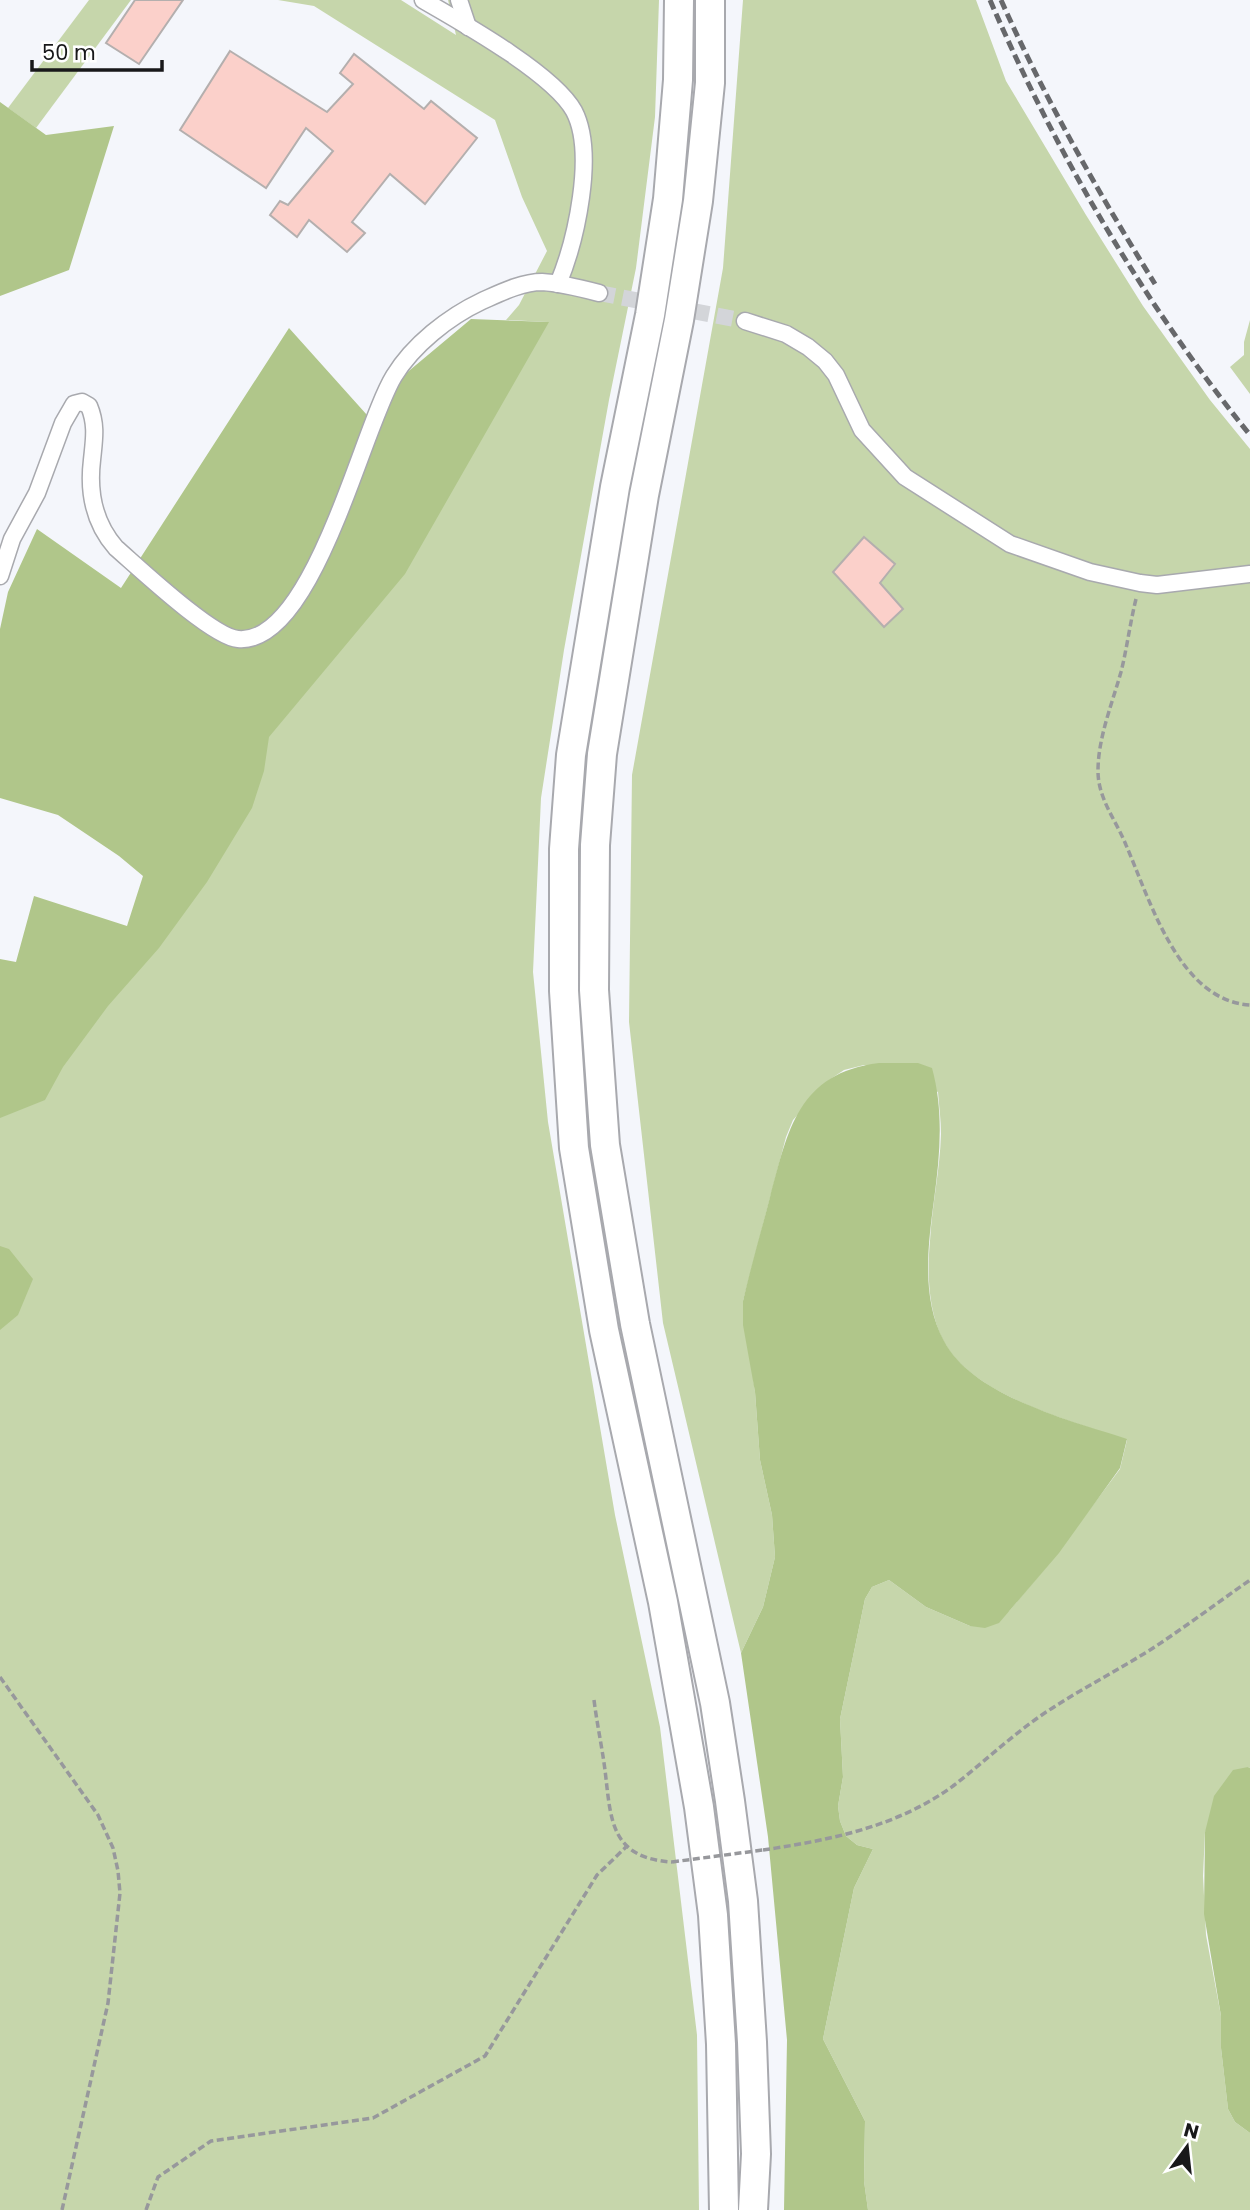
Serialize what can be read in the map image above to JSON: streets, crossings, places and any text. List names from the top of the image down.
{
  "scale_bar": "50 m",
  "north": "top"
}
